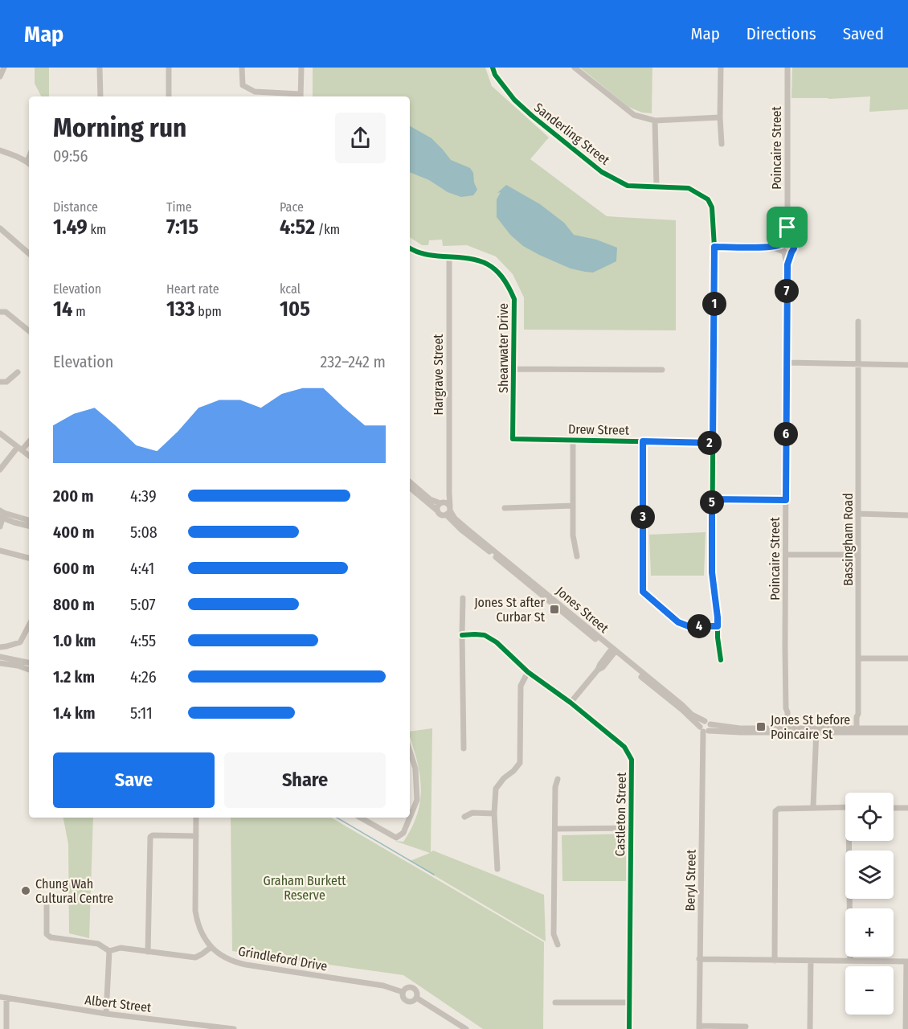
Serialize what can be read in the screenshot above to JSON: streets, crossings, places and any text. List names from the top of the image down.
{
  "streets": {
    "street": [
      "Sanderling Street",
      "Poincaire Street",
      "Shearwater Drive",
      "Hargrave Street",
      "Drew Street",
      "Bassingham Road",
      "Jones Street",
      "Castleton Street",
      "Beryl Street",
      "Grindleford Drive",
      "Albert Street"
    ]
  },
  "crossings": [
    ["Shearwater Drive", "Hargrave Street"],
    ["Shearwater Drive", "Drew Street"],
    ["Hargrave Street", "Jones Street"],
    ["Jones Street", "Beryl Street"]
  ],
  "parks": ["Graham Burkett Reserve"],
  "places": {
    "transit": ["Jones St after Curbar St", "Jones St before Poincaire St"],
    "other": ["Chung Wah Cultural Centre"]
  },
  "page": {
    "header": "Map",
    "nav": ["Map", "Directions", "Saved"],
    "heading": ["Morning run", "09:56"],
    "stats": [
      ["Distance", "1.49 km"],
      ["Time", "7:15"],
      ["Pace", "4:52 /km"],
      ["Elevation", "14 m"],
      ["Heart rate", "133 bpm"],
      ["kcal", "105"]
    ],
    "pins": [
      "7",
      "1",
      "6",
      "2",
      "5",
      "3",
      "4"
    ],
    "chart": ["Elevation", "232–242 m"],
    "list": [
      {
        "name": "200 m",
        "note": "4:39"
      },
      {
        "name": "400 m",
        "note": "5:08"
      },
      {
        "name": "600 m",
        "note": "4:41"
      },
      {
        "name": "800 m",
        "note": "5:07"
      },
      {
        "name": "1.0 km",
        "note": "4:55"
      },
      {
        "name": "1.2 km",
        "note": "4:26"
      },
      {
        "name": "1.4 km",
        "note": "5:11"
      }
    ],
    "buttons": ["Save", "Share"],
    "map_buttons": ["+", "−"]
  }
}
